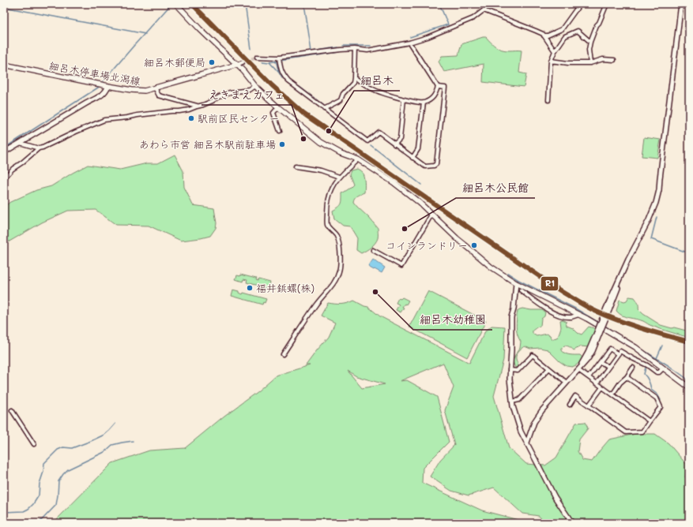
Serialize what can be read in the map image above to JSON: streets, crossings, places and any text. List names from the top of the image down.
{
  "streets": {
    "main road": ["細呂木停車場北潟線"]
  },
  "places": [
    "細呂木郵便局",
    "駅前区民センター",
    "細呂木",
    "えきまえカフェ",
    "あわら市営 細呂木駅前駐車場",
    "細呂木公民館",
    "コインランドリー",
    "福井鋲螺(株)",
    "細呂木幼稚園"
  ],
  "lines": ["transit line R1"]
}
